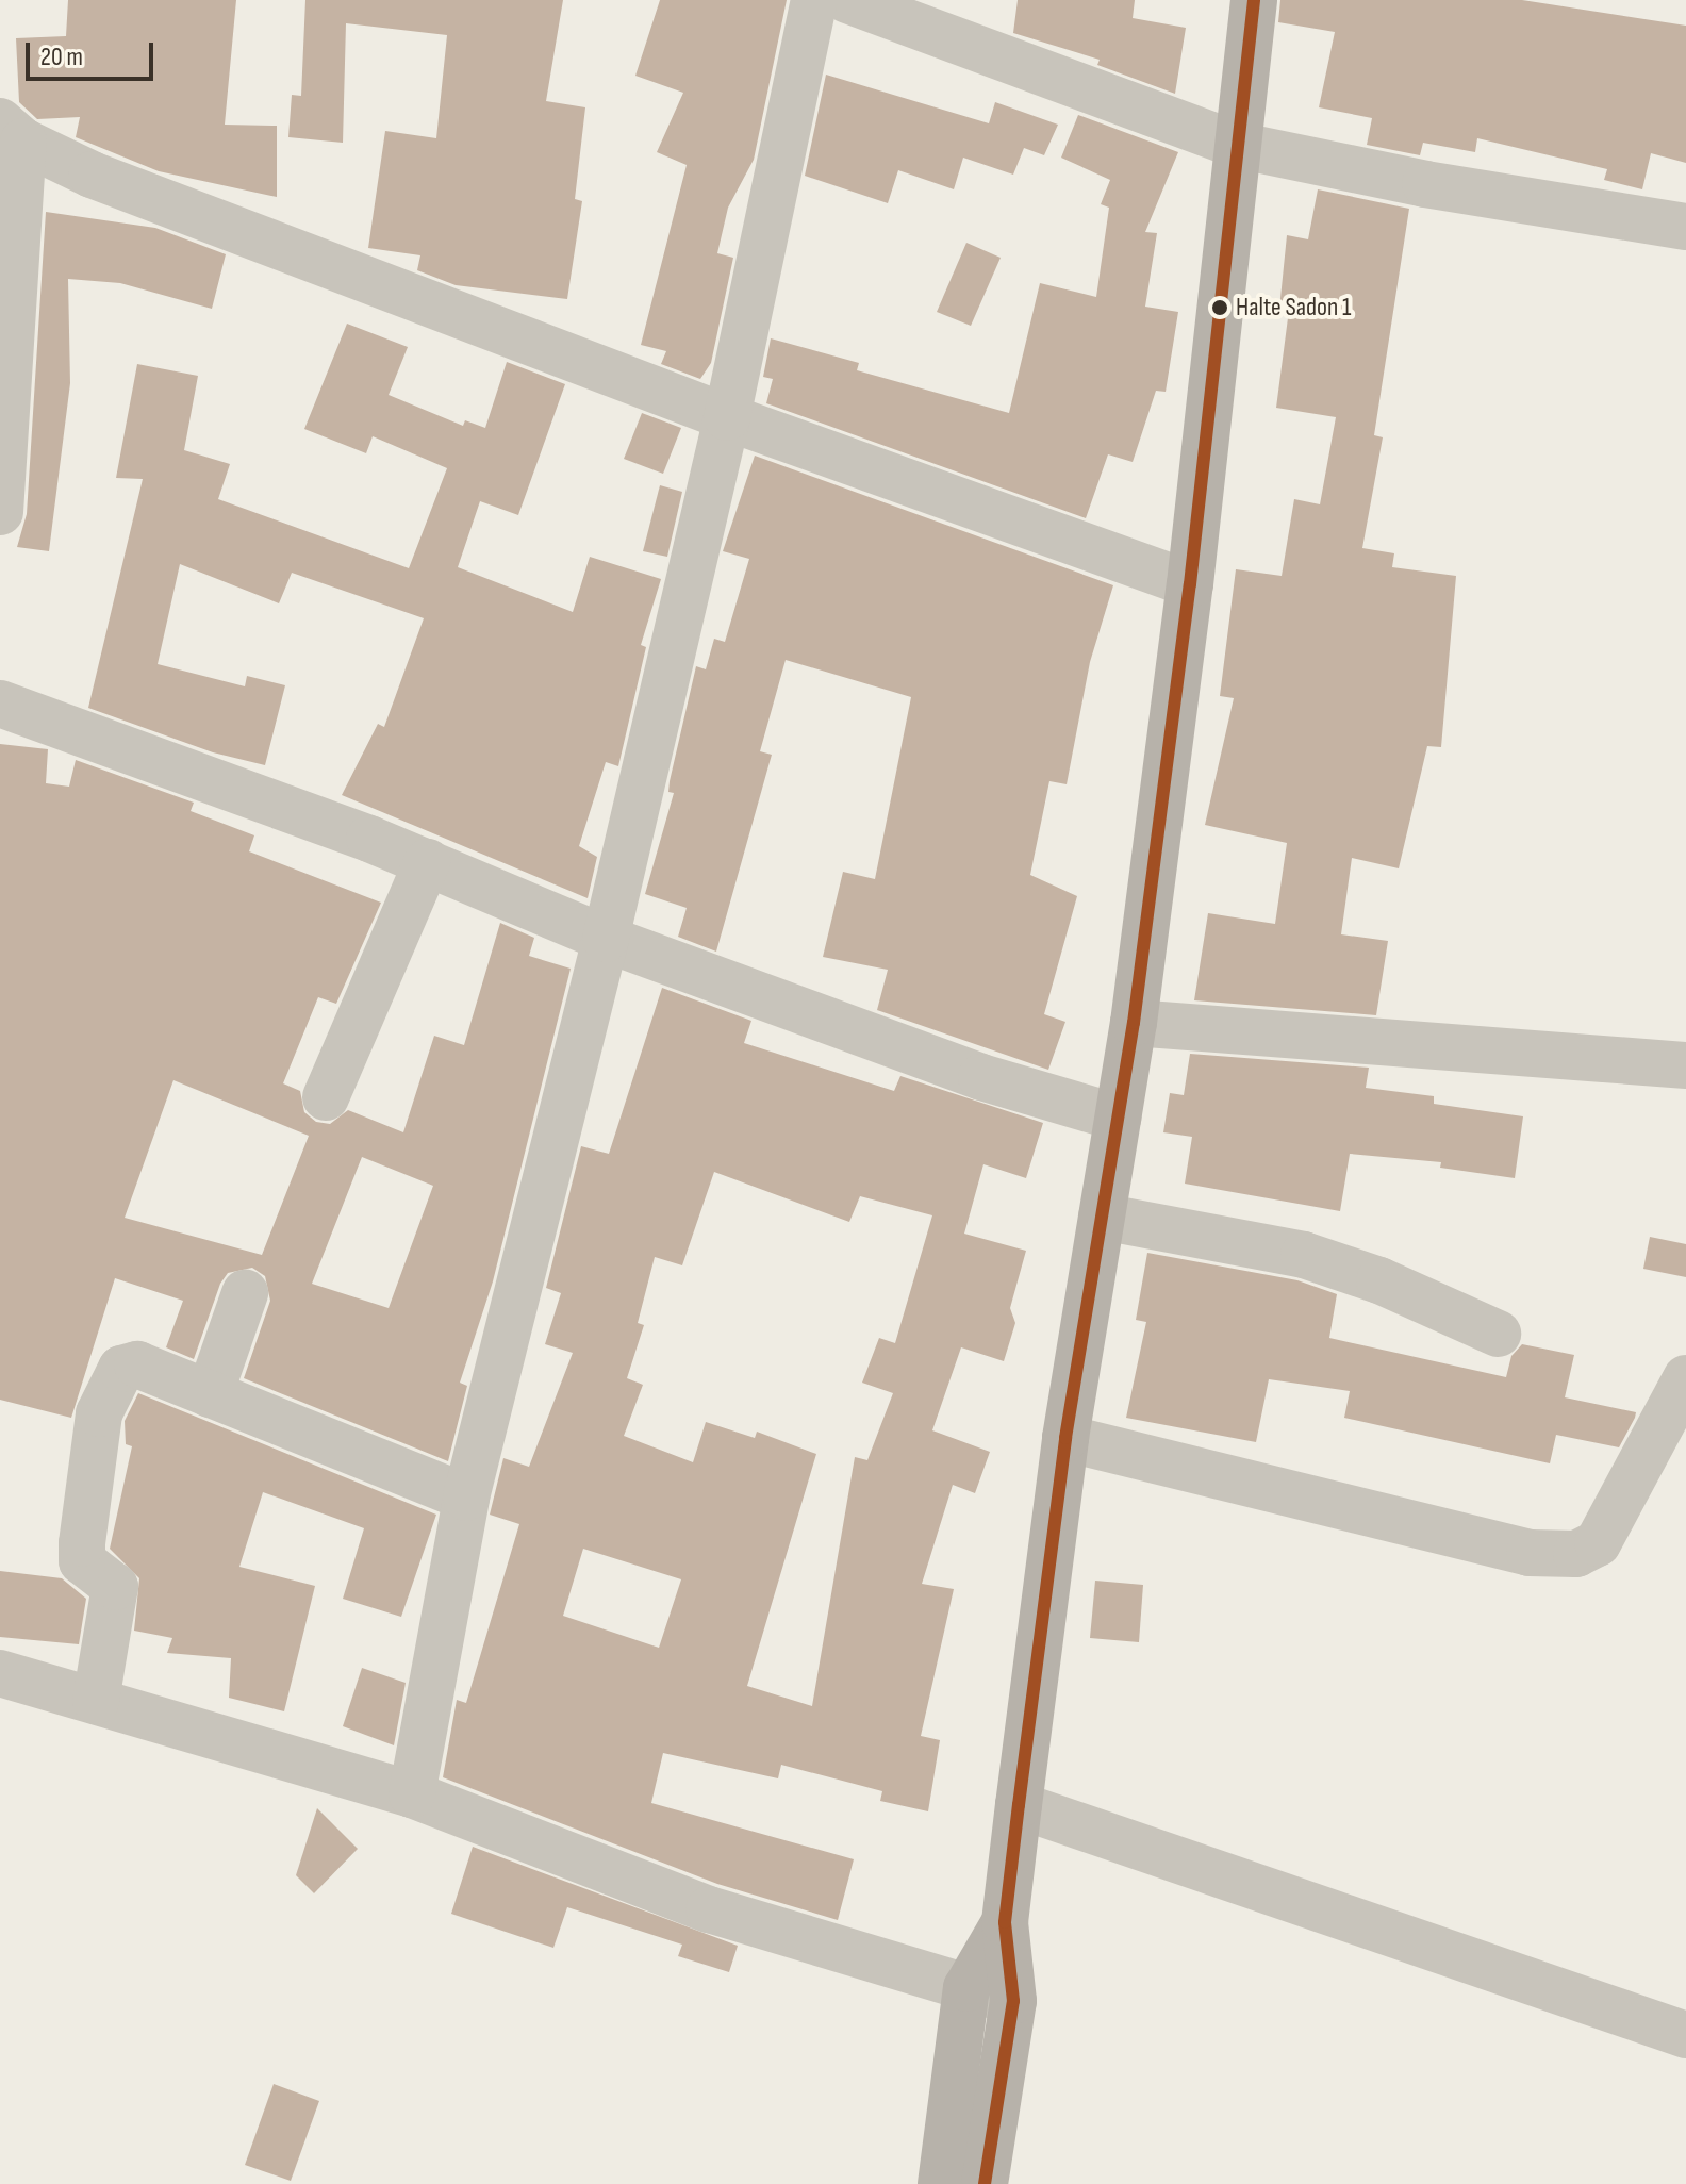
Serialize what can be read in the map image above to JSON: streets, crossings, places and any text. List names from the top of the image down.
{
  "places": ["Halte Sadon 1"],
  "scale_bar": "20 m"
}
